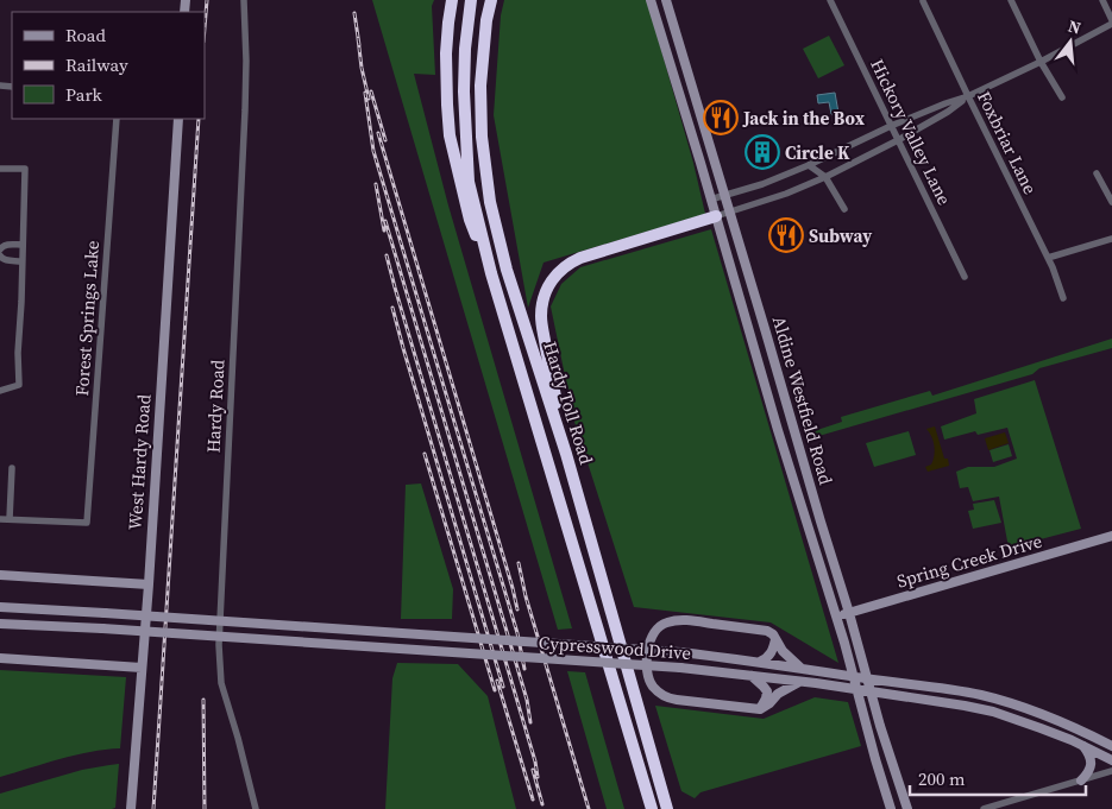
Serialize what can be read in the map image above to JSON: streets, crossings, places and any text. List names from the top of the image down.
{
  "streets": {
    "highway": ["Hardy Toll Road"],
    "main road": [
      "Aldine Westfield Road",
      "West Hardy Road",
      "Spring Creek Drive",
      "Cypresswood Drive"
    ],
    "street": [
      "Hickory Valley Lane",
      "Foxbriar Lane",
      "Forest Springs Lake",
      "Hardy Road"
    ]
  },
  "crossings": [
    ["Aldine Westfield Road", "Spring Creek Drive"],
    ["Aldine Westfield Road", "Cypresswood Drive"]
  ],
  "places": {
    "restaurant": ["Jack in the Box", "Subway"],
    "building": ["Circle K"]
  },
  "legend": ["Road", "Railway", "Park"],
  "scale_bar": "200 m",
  "north": "top"
}
